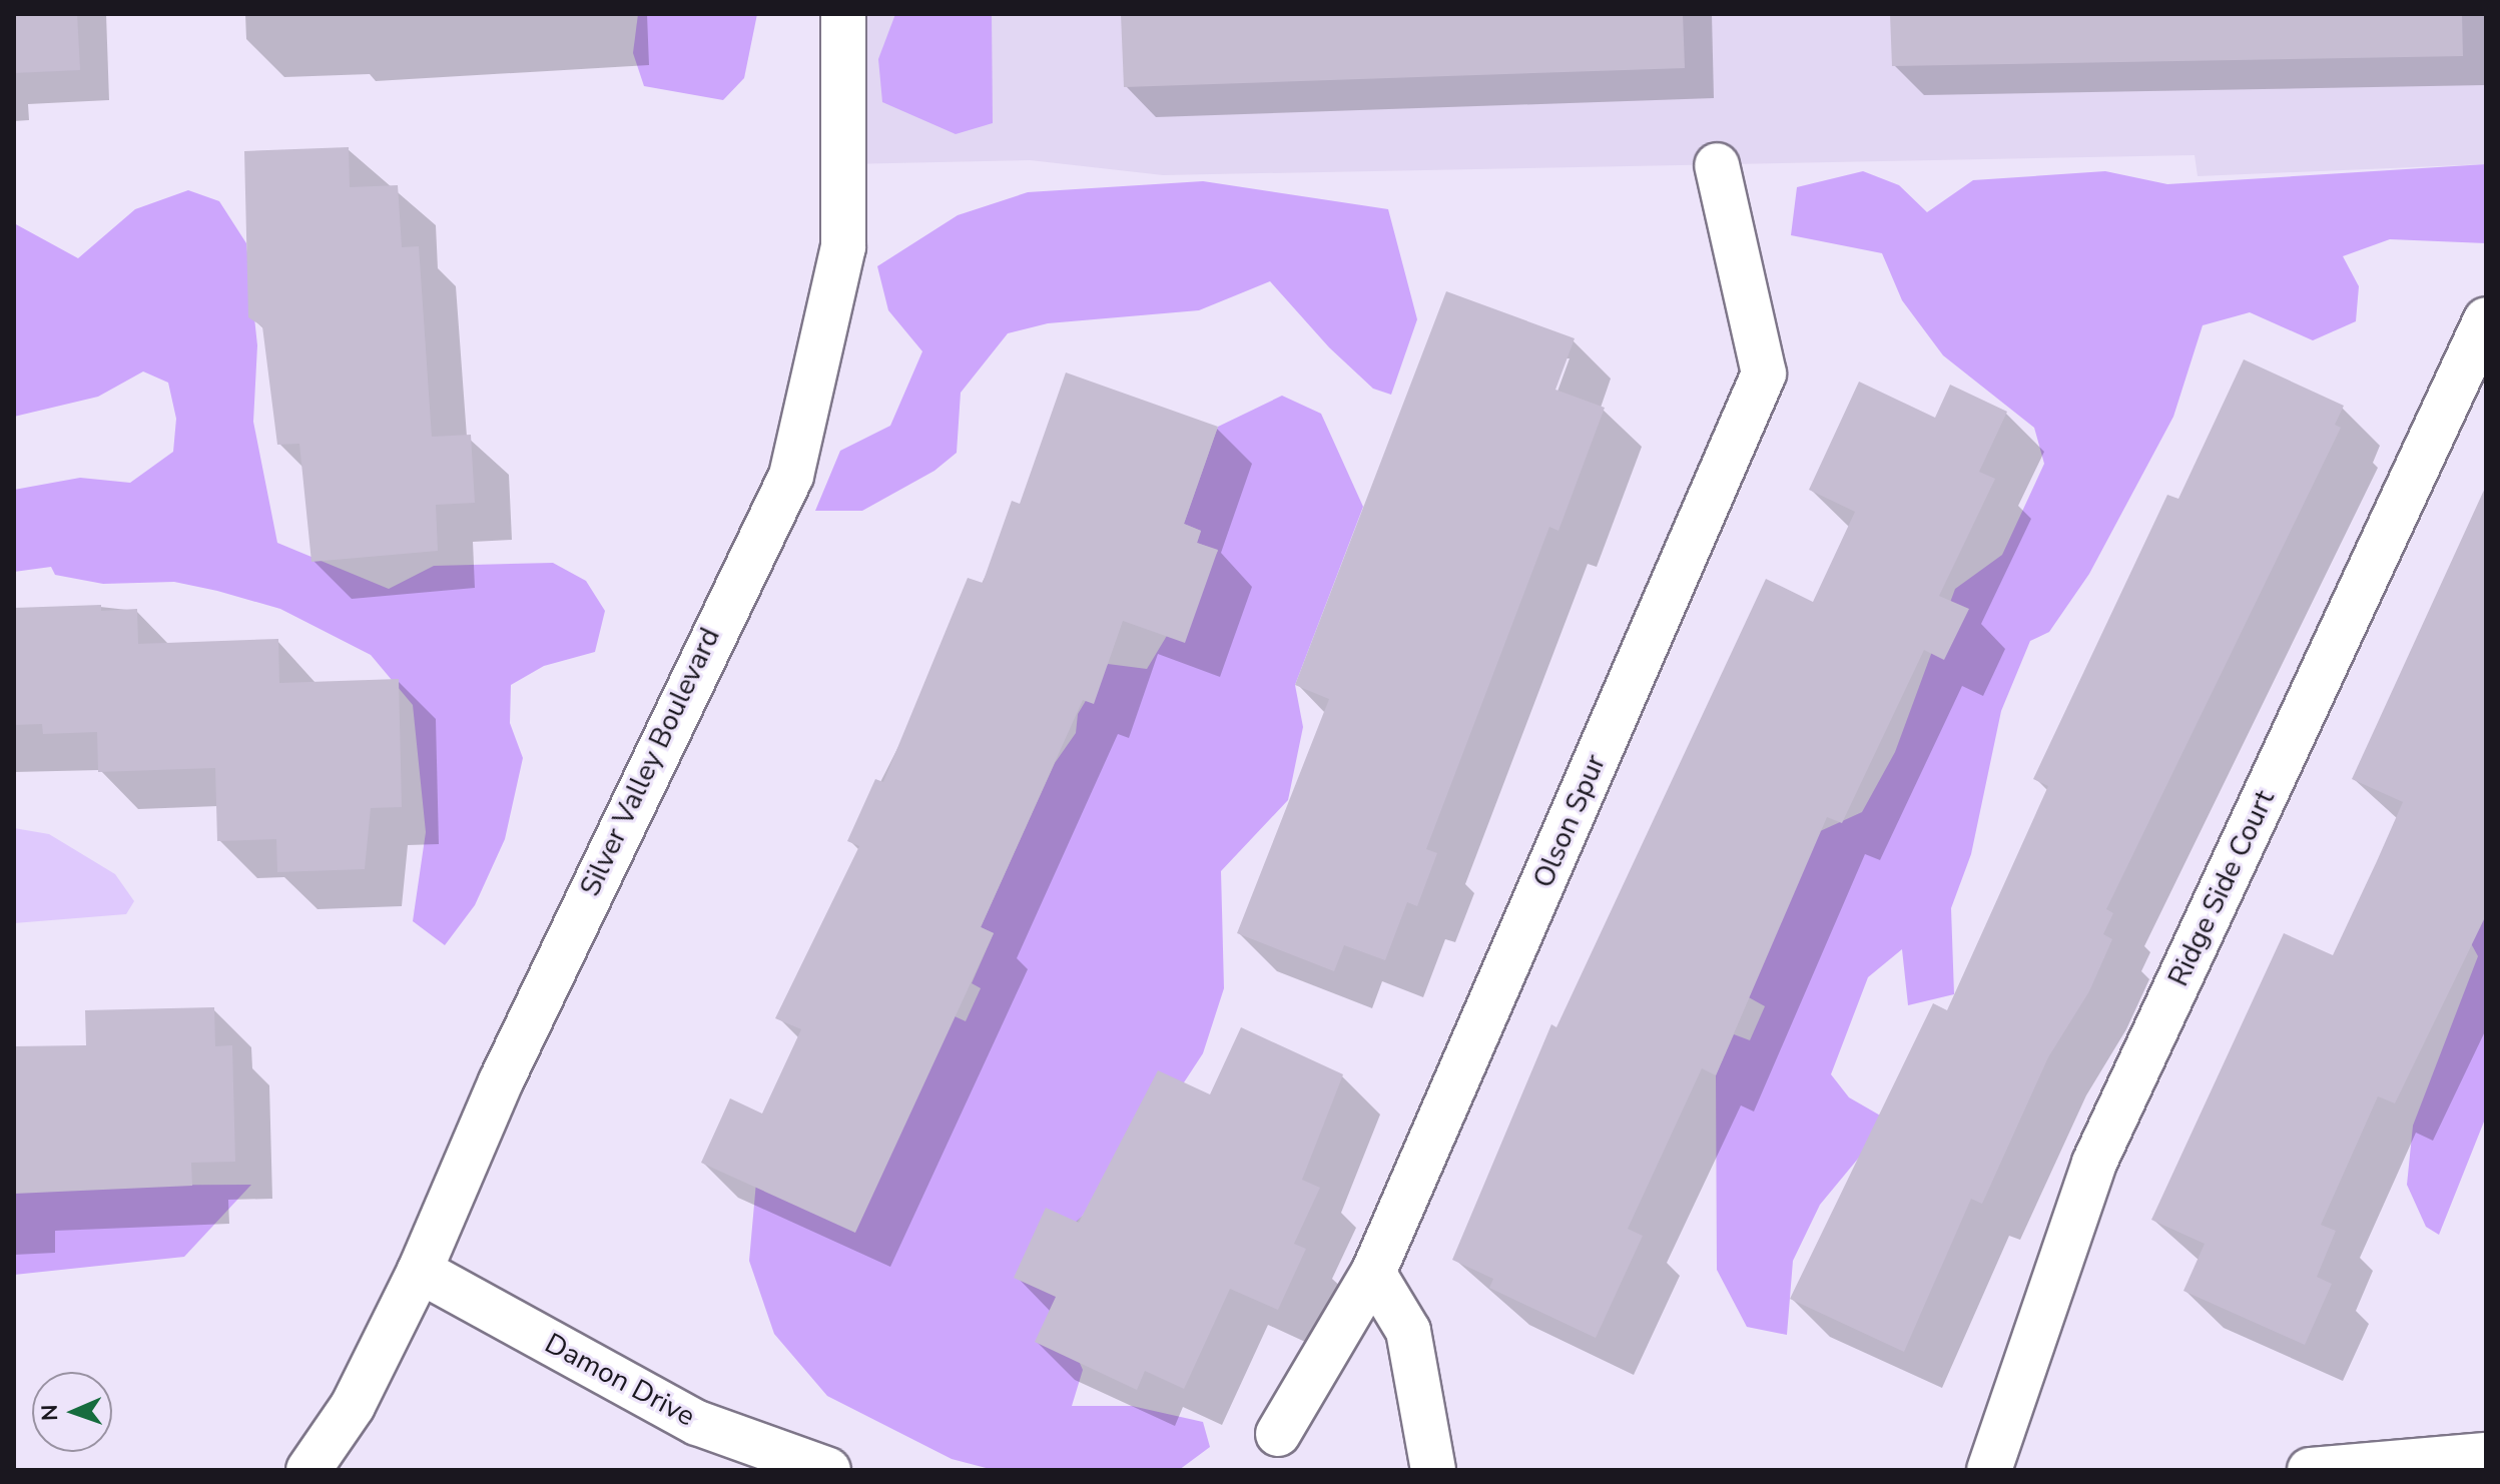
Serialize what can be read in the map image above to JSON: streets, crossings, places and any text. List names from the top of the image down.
{
  "streets": {
    "street": [
      "Silver Valley Boulevard",
      "Olson Spur",
      "Ridge Side Court",
      "Damon Drive"
    ]
  },
  "crossings": [
    ["Silver Valley Boulevard", "Damon Drive"]
  ],
  "north": "left"
}
